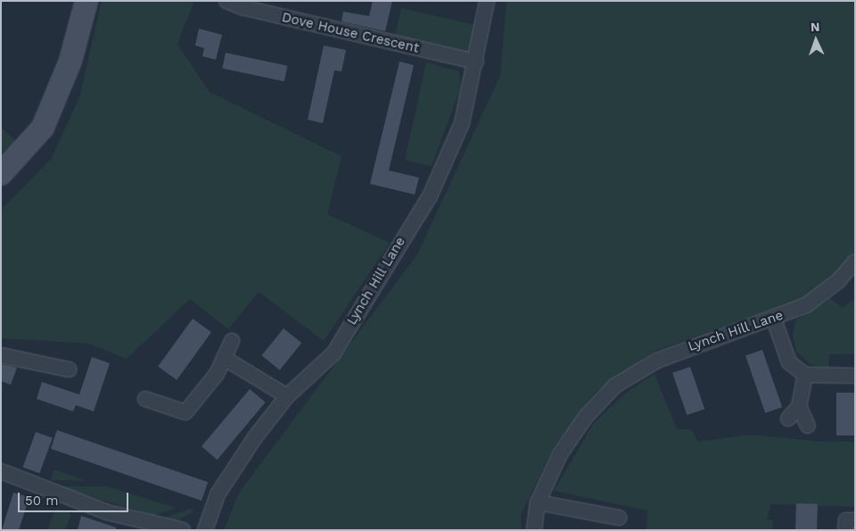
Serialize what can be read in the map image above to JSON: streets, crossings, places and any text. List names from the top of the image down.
{
  "streets": {
    "street": ["Dove House Crescent", "Lynch Hill Lane"]
  },
  "crossings": [
    ["Dove House Crescent", "Lynch Hill Lane"]
  ],
  "scale_bar": "50 m",
  "north": "top"
}
